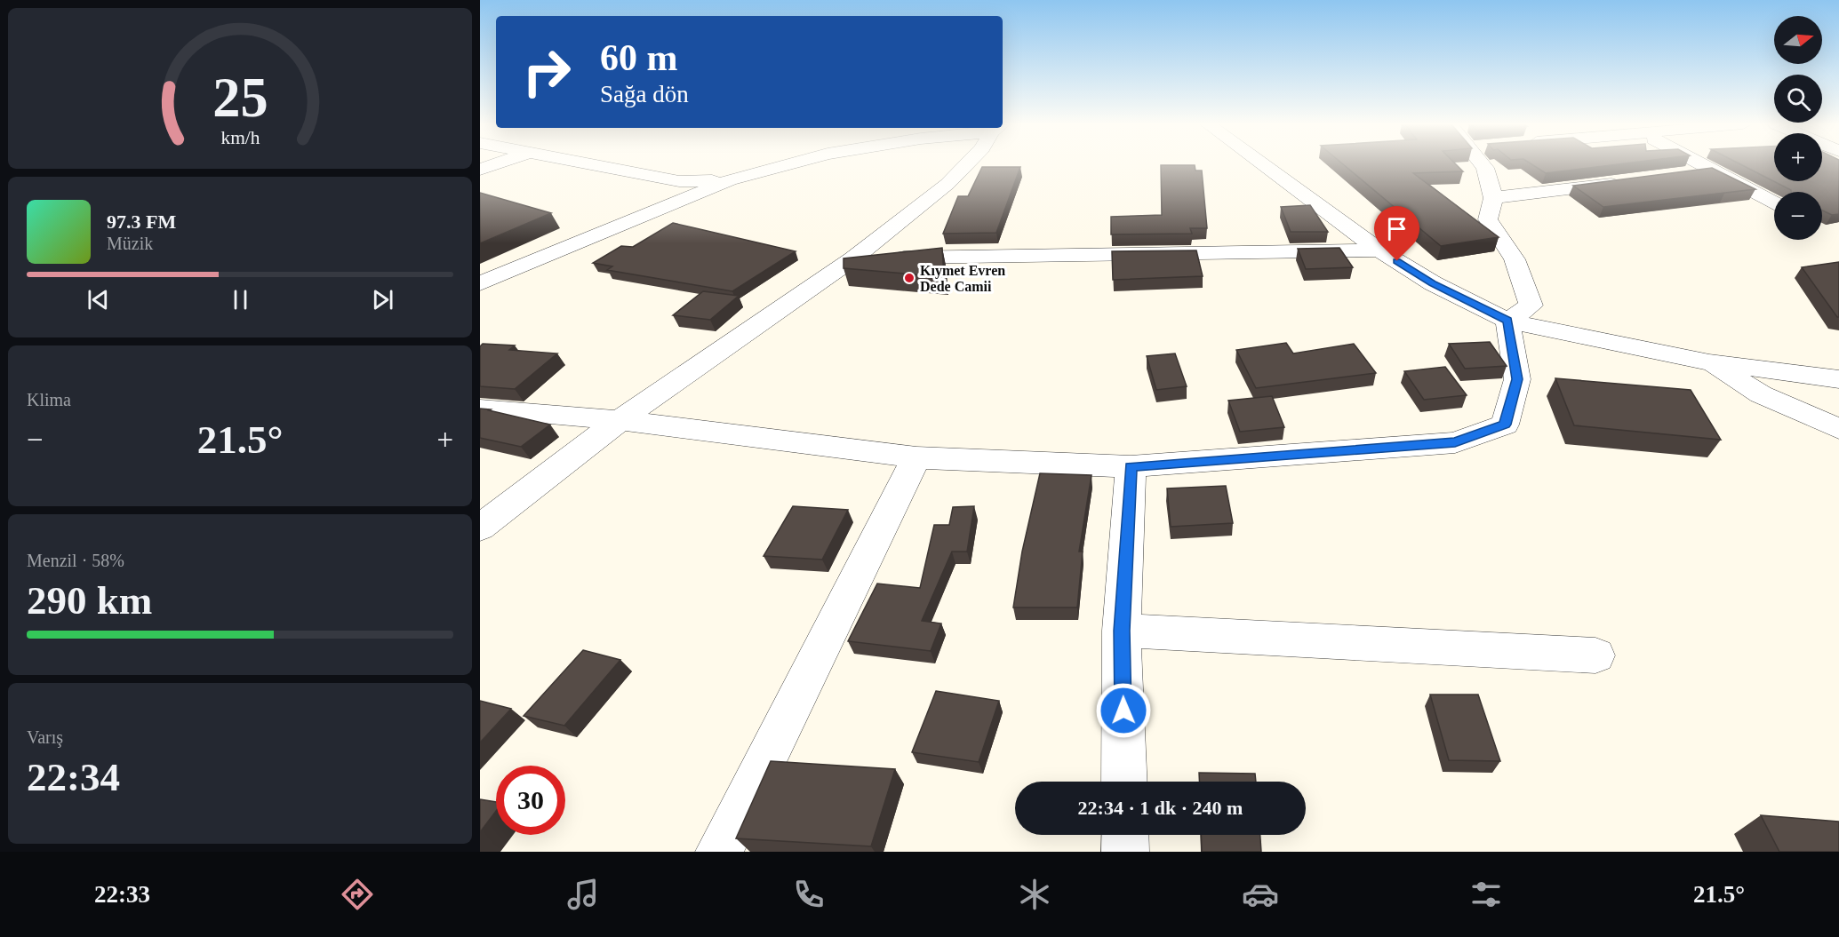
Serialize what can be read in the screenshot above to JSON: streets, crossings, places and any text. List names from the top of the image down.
{
  "places": ["Kıymet Evren Dede Camii"],
  "north": "right",
  "page": {
    "map_buttons": ["+", "−"],
    "turn": ["60 m", "Sağa dön"],
    "song": ["97.3 FM", "Müzik"],
    "tile": [
      "Klima",
      ["Menzil · 58%", "290 km"],
      ["Varış", "22:34"]
    ],
    "heat": ["−", "21.5°", "+"],
    "limit": "30",
    "trip": "22:34 · 1 dk · 240 m",
    "tabs": ["22:33", "21.5°"],
    "gauge": ["25", "km/h"]
  }
}
